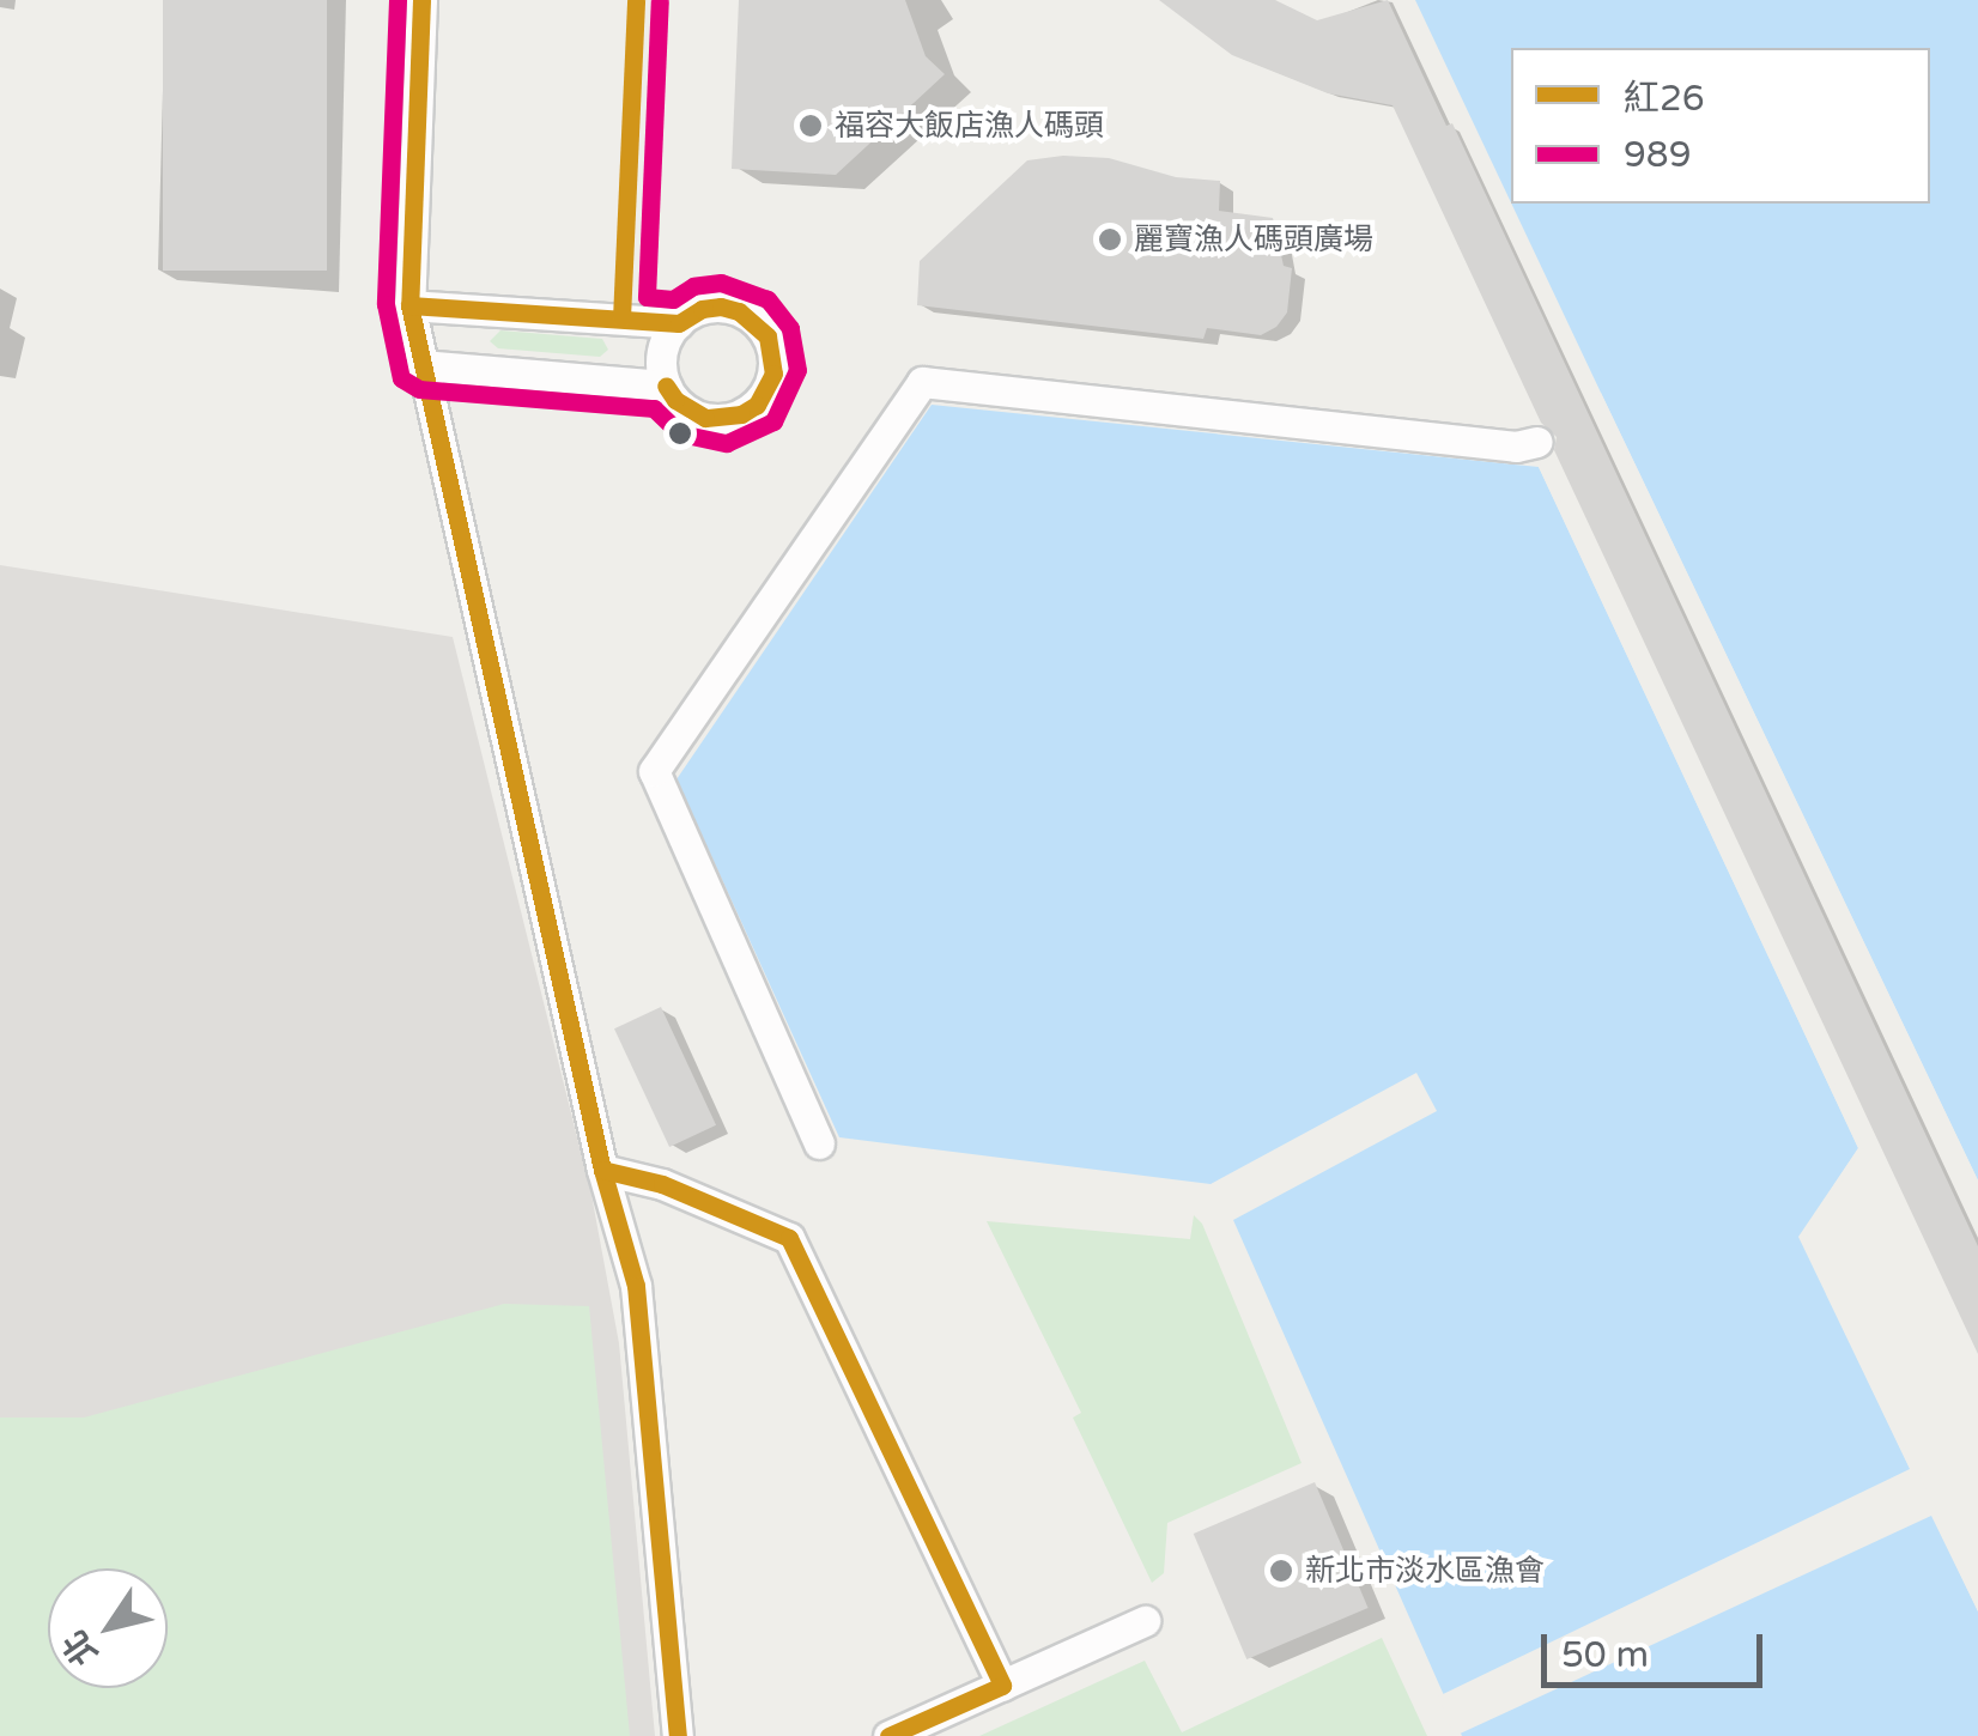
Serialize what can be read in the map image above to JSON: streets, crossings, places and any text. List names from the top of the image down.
{
  "places": ["福容大飯店漁人碼頭", "麗寶漁人碼頭廣場", "新北市淡水區漁會"],
  "lines": ["transit line 紅26", "transit line 989"],
  "legend": ["紅26", "989"],
  "scale_bar": "50 m",
  "north": "bottom left"
}
